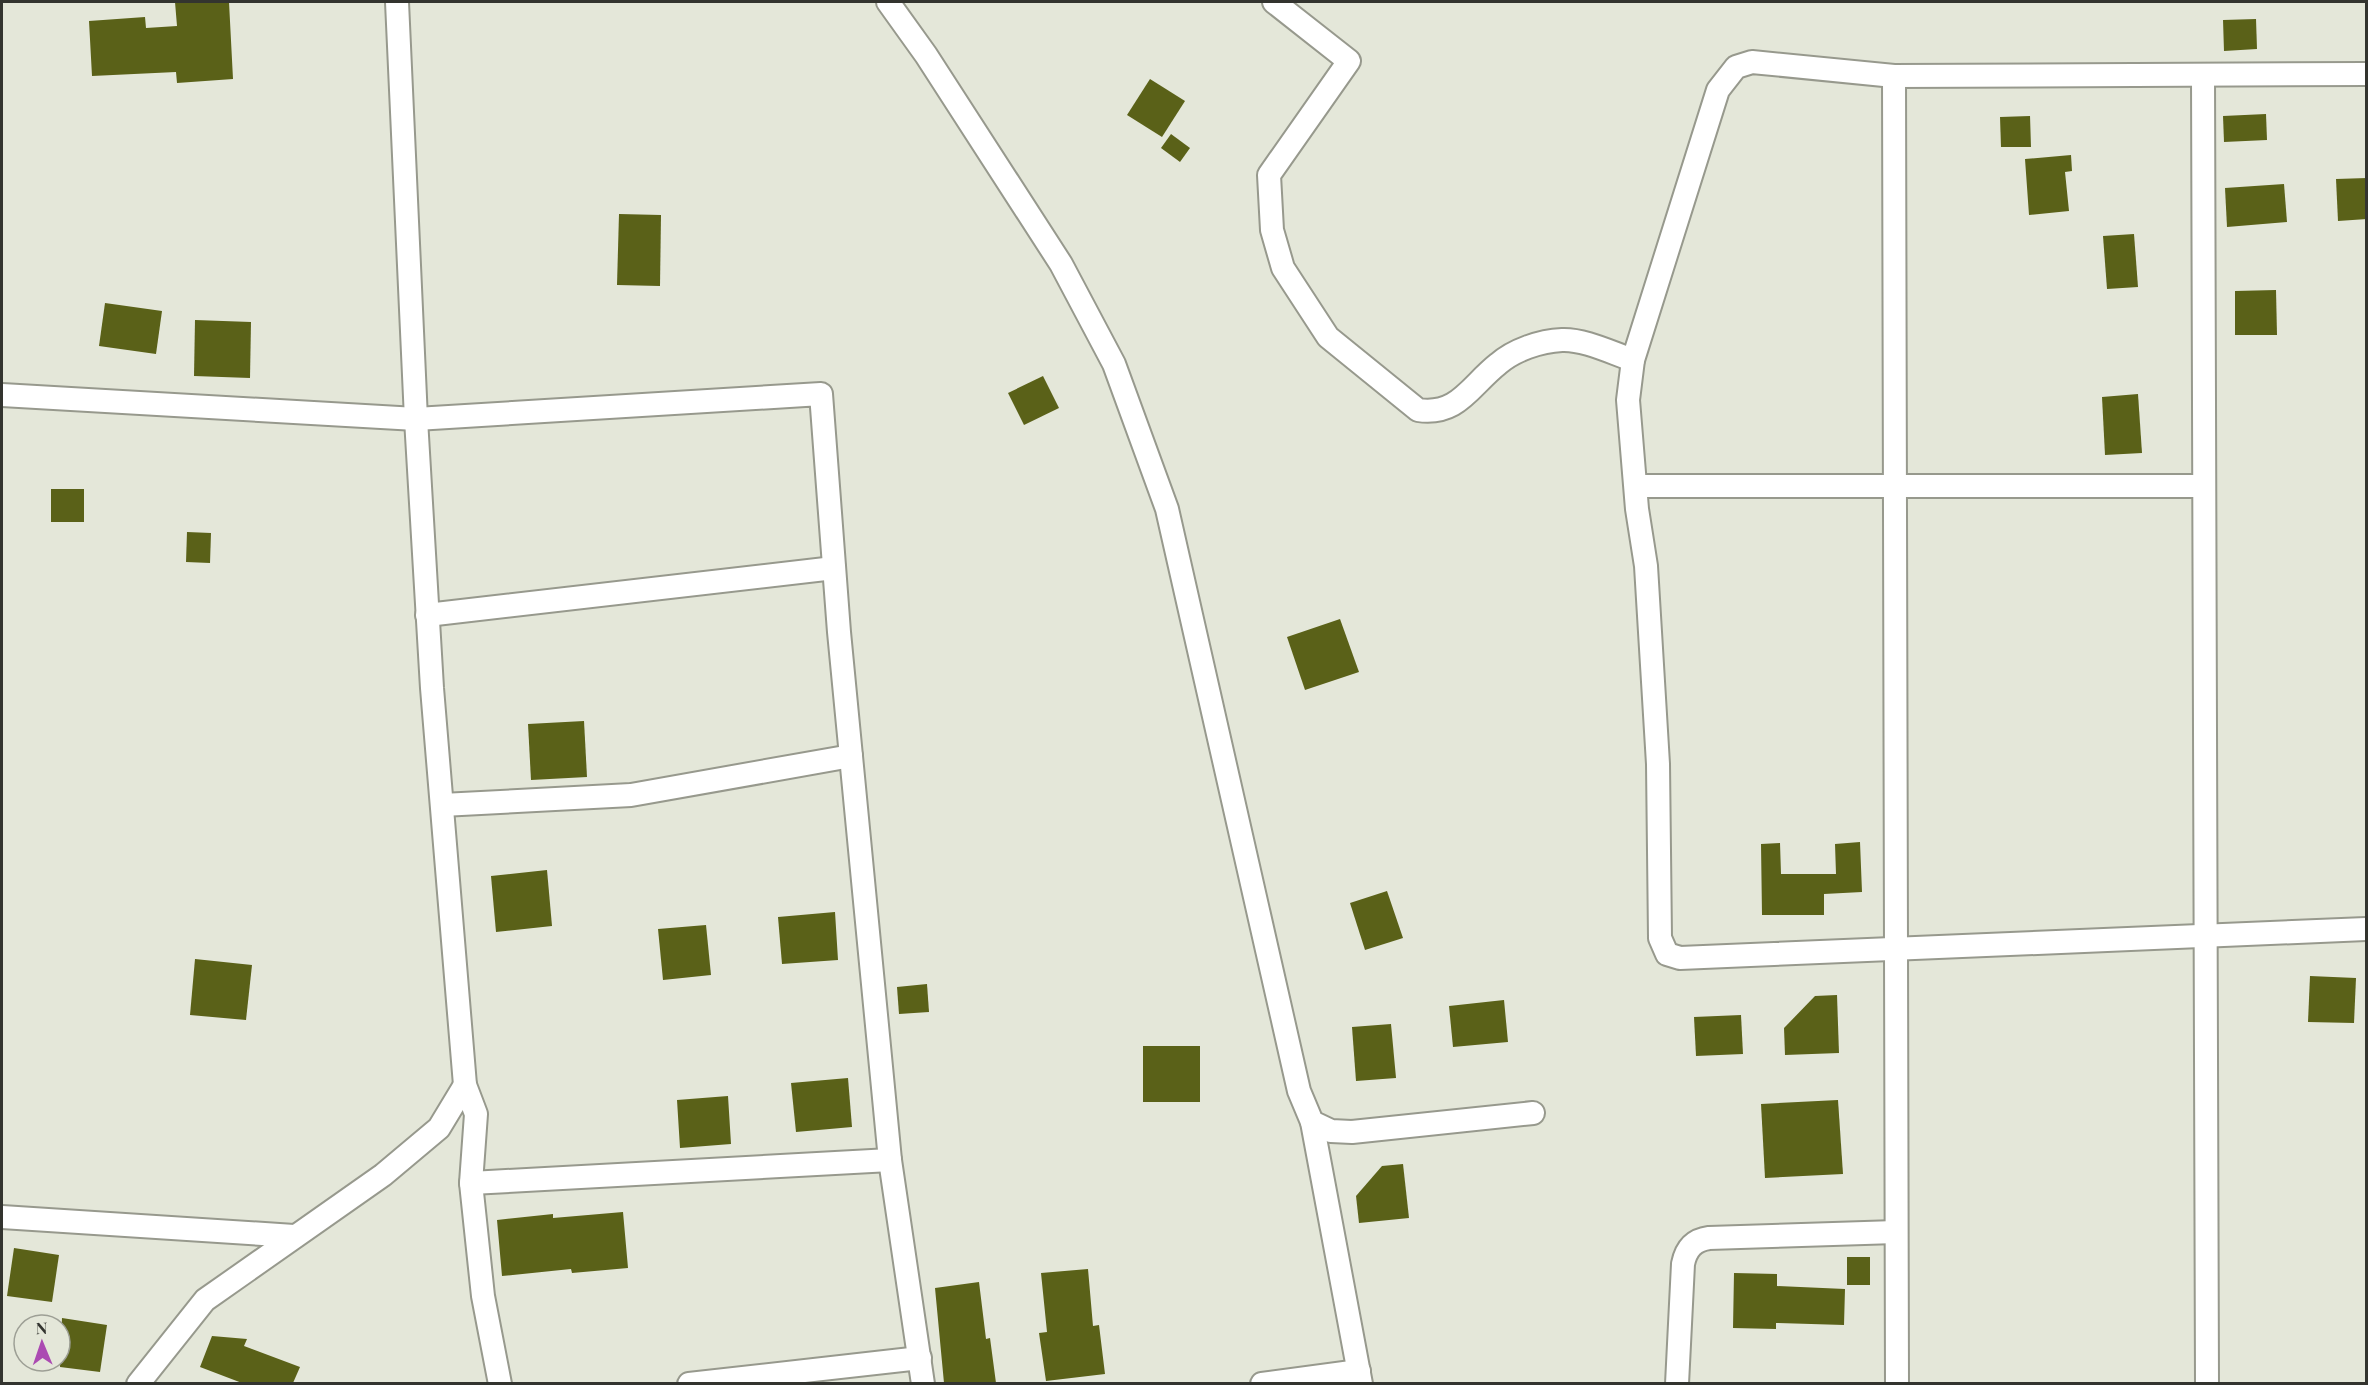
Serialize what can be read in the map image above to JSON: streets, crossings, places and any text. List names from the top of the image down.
{
  "north": "top"
}
